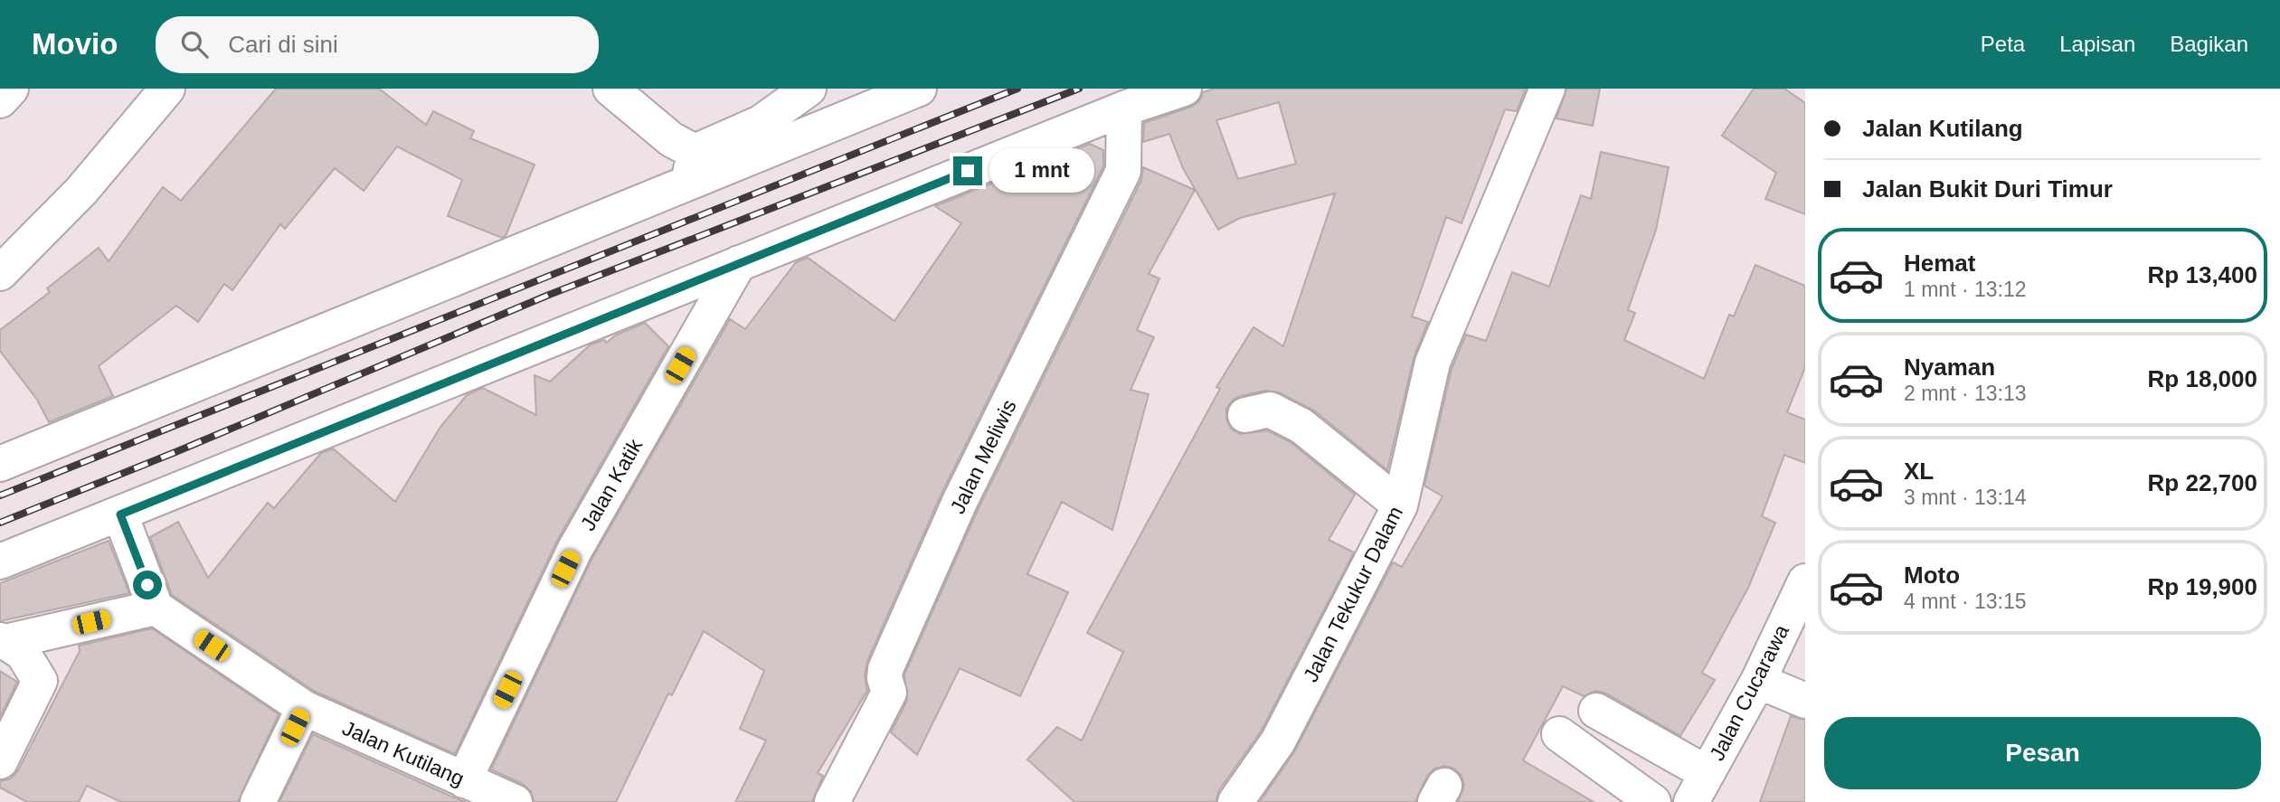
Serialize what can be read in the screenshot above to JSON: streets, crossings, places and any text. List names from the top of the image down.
{
  "streets": {
    "street": [
      "Jalan Meliwis",
      "Jalan Katik",
      "Jalan Tekukur Dalam",
      "Jalan Cucarawa",
      "Jalan Kutilang"
    ]
  },
  "crossings": [
    ["Jalan Katik", "Jalan Kutilang"]
  ],
  "page": {
    "header": "Movio",
    "search": "Cari di sini",
    "nav": ["Peta", "Lapisan", "Bagikan"],
    "banner": ["Jalan Kutilang", "Jalan Bukit Duri Timur"],
    "bubble": "1 mnt",
    "list": [
      {
        "name": "Hemat",
        "note": "1 mnt · 13:12",
        "value": "Rp 13,400"
      },
      {
        "name": "Nyaman",
        "note": "2 mnt · 13:13",
        "value": "Rp 18,000"
      },
      {
        "name": "XL",
        "note": "3 mnt · 13:14",
        "value": "Rp 22,700"
      },
      {
        "name": "Moto",
        "note": "4 mnt · 13:15",
        "value": "Rp 19,900"
      }
    ],
    "buttons": "Pesan"
  }
}
